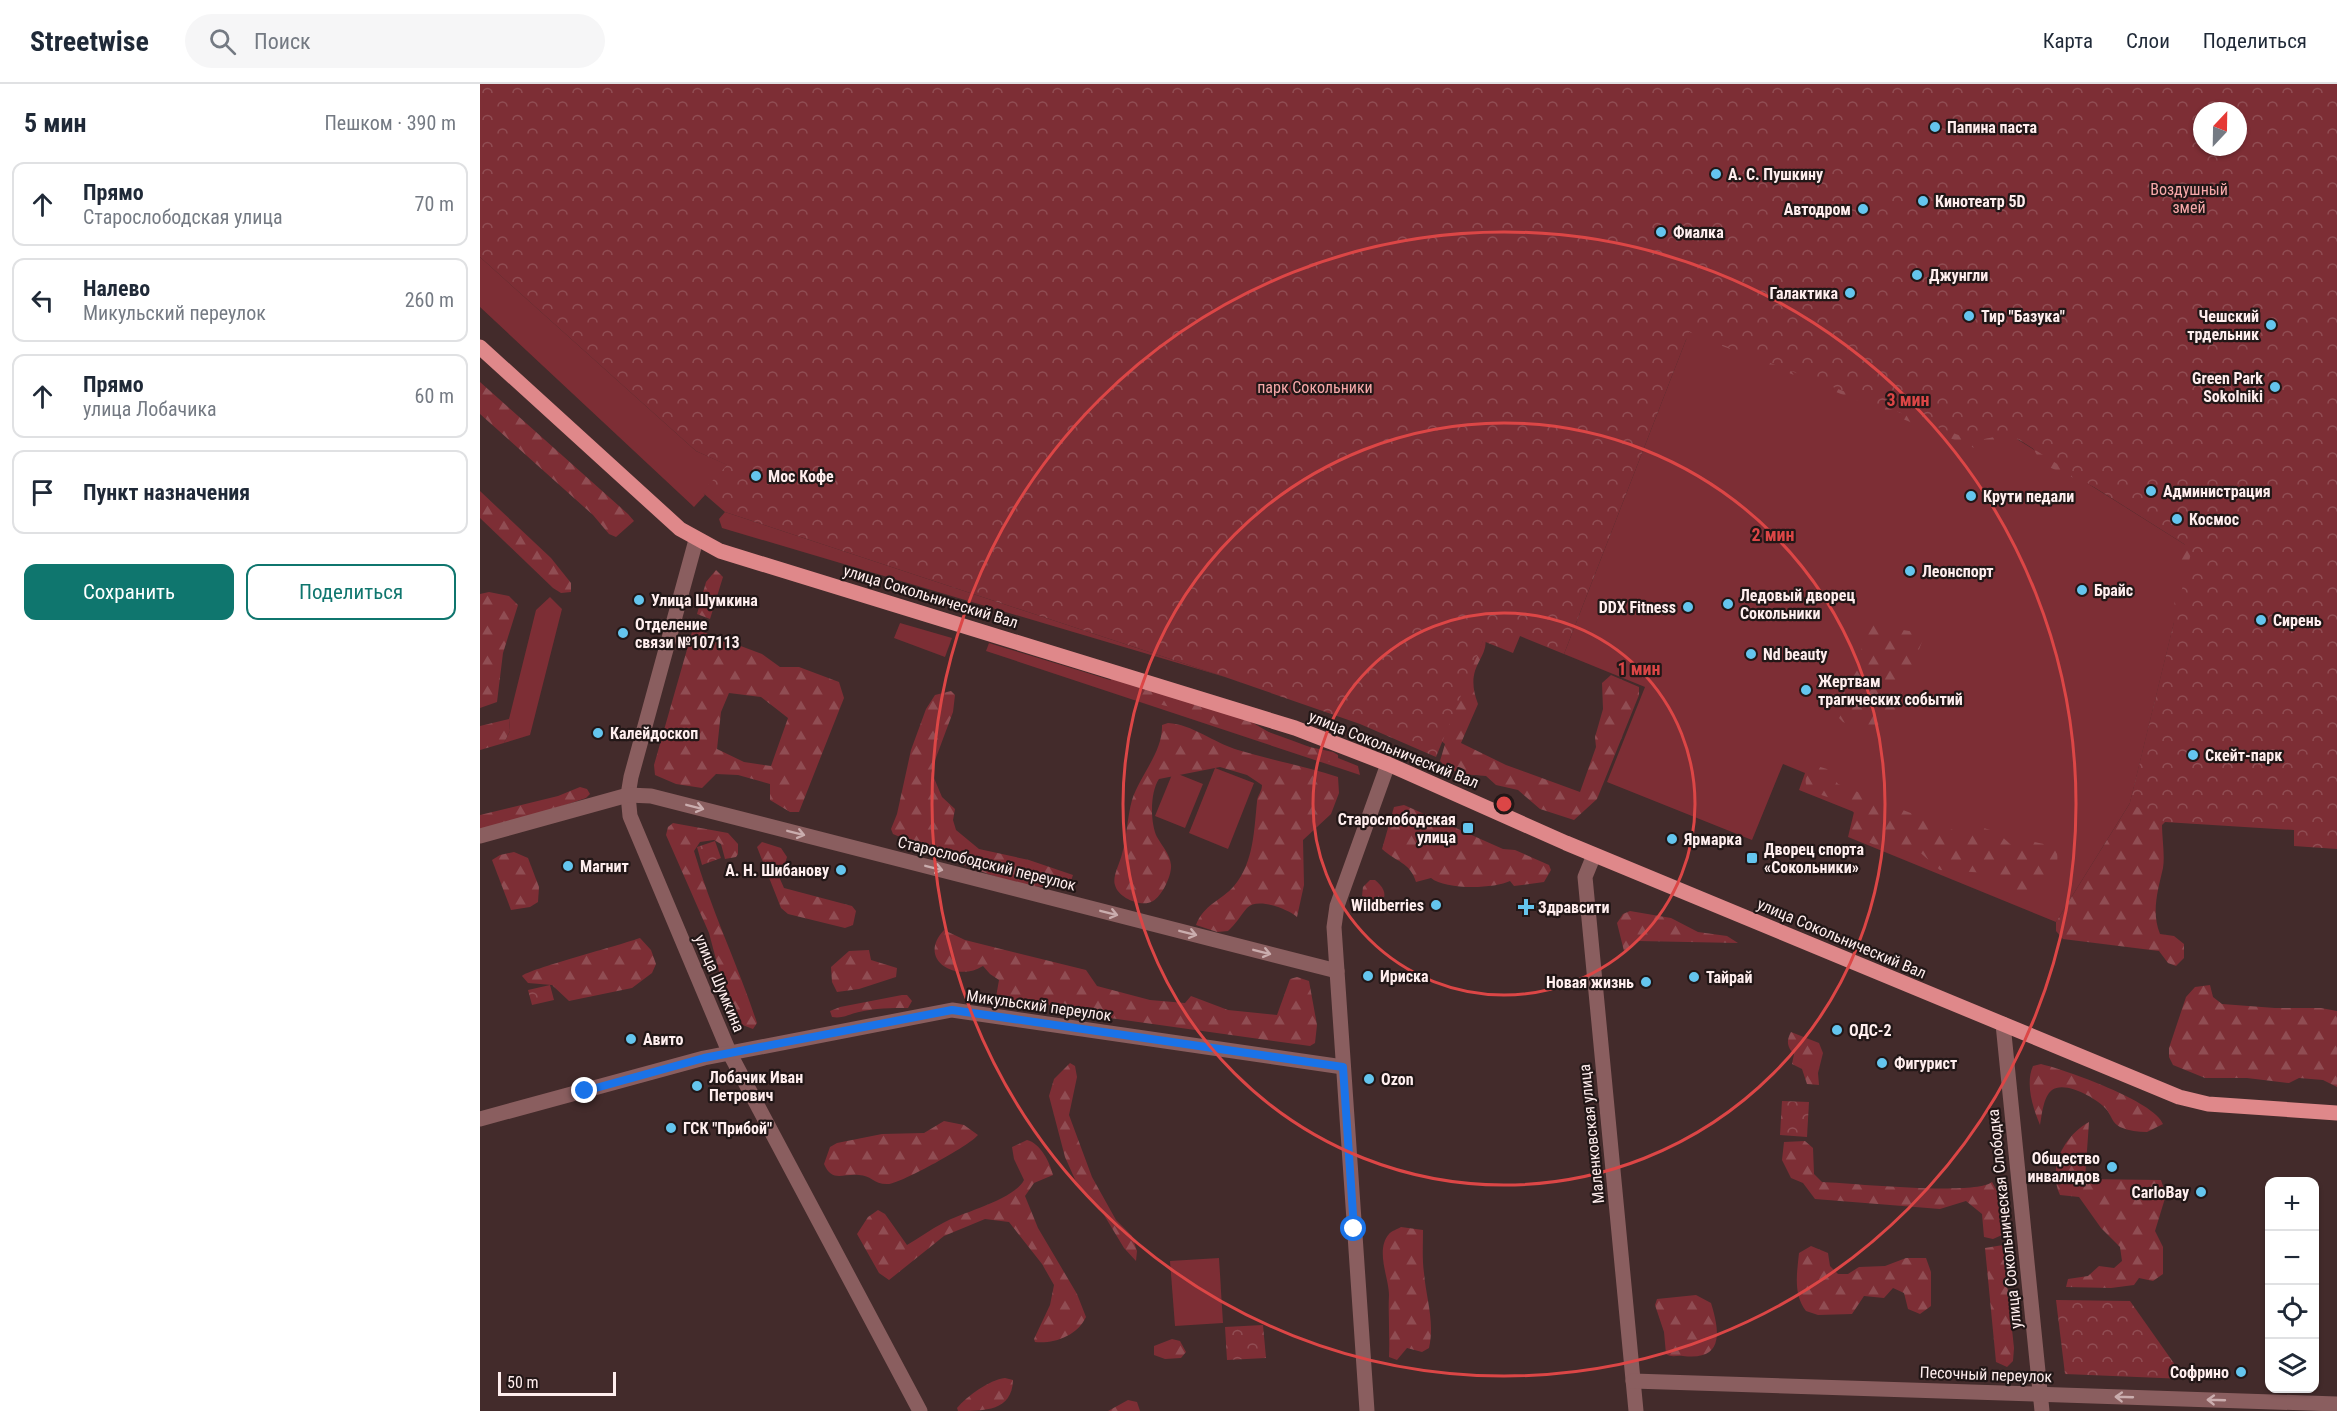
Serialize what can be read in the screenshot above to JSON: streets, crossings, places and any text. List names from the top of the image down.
{
  "streets": {
    "main road": ["улица Сокольнический Вал"],
    "street": [
      "Старослободский переулок",
      "улица Шумкина",
      "Микульский переулок",
      "Маленковская улица",
      "улица Сокольническая Слободка",
      "Песочный переулок"
    ]
  },
  "crossings": [
    ["улица Сокольнический Вал", "улица Шумкина"],
    ["улица Сокольнический Вал", "Маленковская улица"],
    ["улица Сокольнический Вал", "улица Сокольническая Слободка"],
    ["Старослободский переулок", "улица Шумкина"],
    ["улица Шумкина", "Микульский переулок"],
    ["Маленковская улица", "Песочный переулок"],
    ["улица Сокольническая Слободка", "Песочный переулок"]
  ],
  "one_way": ["Старослободский переулок", "Песочный переулок"],
  "parks": ["Воздушный змей", "парк Сокольники"],
  "places": {
    "other": [
      "Папина паста",
      "А. С. Пушкину",
      "Кинотеатр 5D",
      "Автодром",
      "Фиалка",
      "Джунгли",
      "Галактика",
      "Тир \"Базука\"",
      "Чешский трдельник",
      "Green Park Sokolniki",
      "Мос Кофе",
      "Администрация",
      "Крути педали",
      "Космос",
      "Леонспорт",
      "Брайс",
      "Улица Шумкина",
      "Ледовый дворец Сокольники",
      "DDX Fitness",
      "Сирень",
      "Отделение связи №107113",
      "Nd beauty",
      "Жертвам трагических событий",
      "Калейдоскоп",
      "Скейт-парк",
      "Ярмарка",
      "Магнит",
      "А. Н. Шибанову",
      "Wildberries",
      "Ириска",
      "Тайрай",
      "Новая жизнь",
      "ОДС-2",
      "Авито",
      "Фигурист",
      "Ozon",
      "Лобачик Иван Петрович",
      "ГСК \"Прибой\"",
      "Общество инвалидов",
      "CarloBay",
      "Софрино"
    ],
    "transit": ["Старослободская улица", "Дворец спорта «Сокольники»"],
    "health": ["Здравсити"]
  },
  "scale_bar": "50 m",
  "north": "top",
  "page": {
    "header": "Streetwise",
    "search": "Поиск",
    "nav": ["Карта", "Слои", "Поделиться"],
    "heading": ["5 мин", "Пешком · 390 m"],
    "list": [
      ["Прямо", "Старослободская улица", "70 m"],
      ["Налево", "Микульский переулок", "260 m"],
      ["Прямо", "улица Лобачика", "60 m"],
      "Пункт назначения"
    ],
    "buttons": ["Сохранить", "Поделиться"],
    "map_buttons": ["+", "−"],
    "scale": "50 m"
  },
  "rings": ["3 мин", "2 мин", "1 мин"]
}
